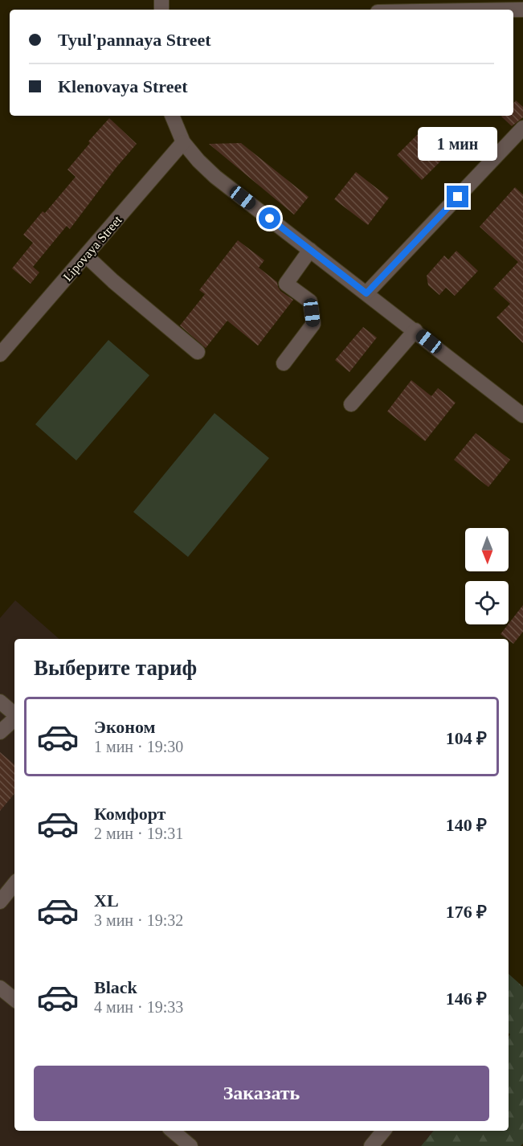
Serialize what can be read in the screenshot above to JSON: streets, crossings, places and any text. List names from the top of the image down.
{
  "streets": {
    "street": ["Lipovaya Street"]
  },
  "north": "bottom",
  "page": {
    "banner": ["Tyul'pannaya Street", "Klenovaya Street"],
    "bubble": "1 мин",
    "heading": "Выберите тариф",
    "list": [
      {
        "name": "Эконом",
        "note": "1 мин · 19:30",
        "value": "104 ₽"
      },
      {
        "name": "Комфорт",
        "note": "2 мин · 19:31",
        "value": "140 ₽"
      },
      {
        "name": "XL",
        "note": "3 мин · 19:32",
        "value": "176 ₽"
      },
      {
        "name": "Black",
        "note": "4 мин · 19:33",
        "value": "146 ₽"
      }
    ],
    "buttons": "Заказать"
  }
}
